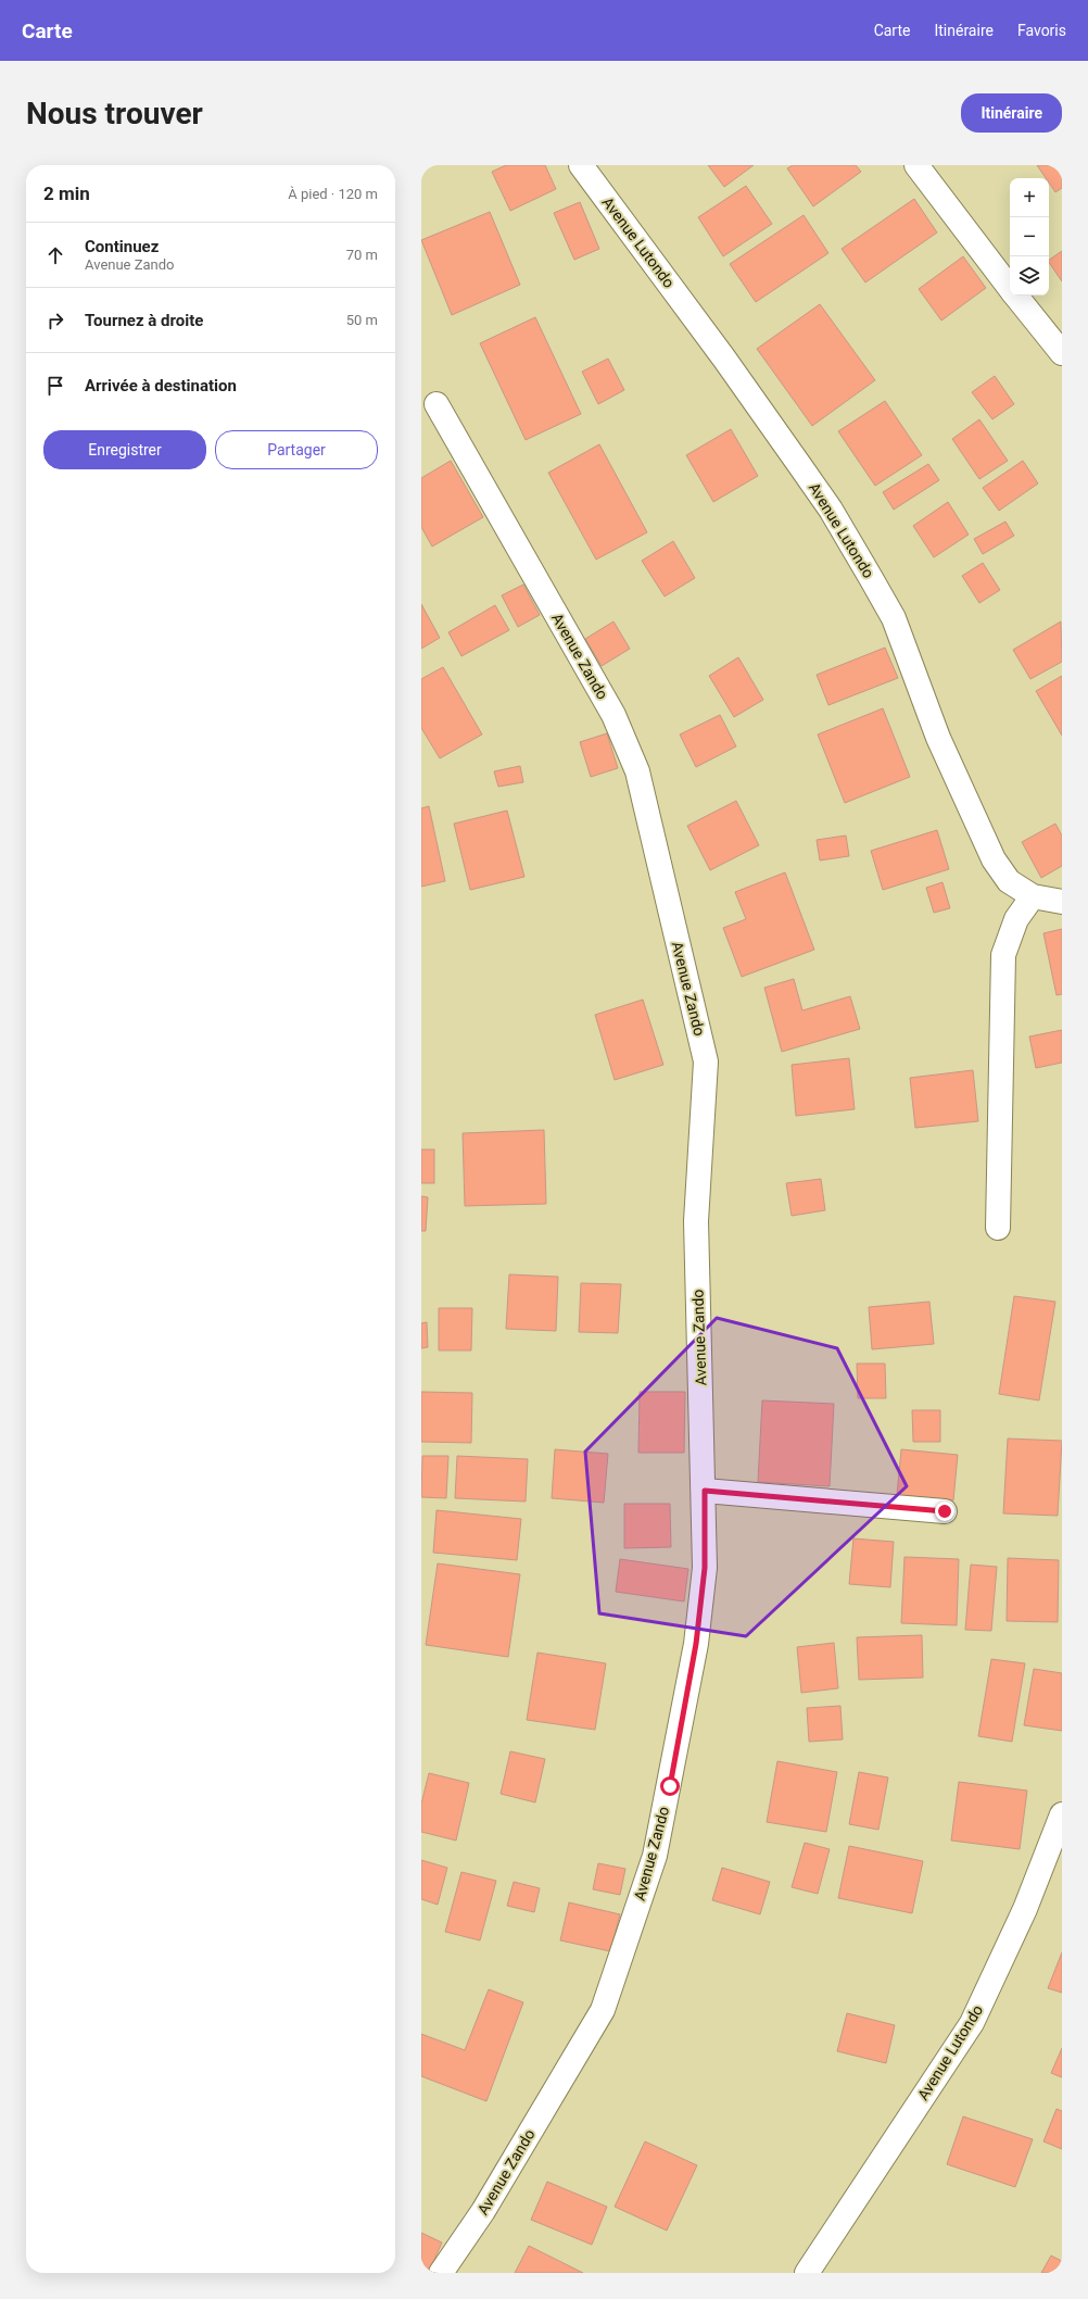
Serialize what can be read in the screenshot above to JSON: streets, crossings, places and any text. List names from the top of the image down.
{
  "streets": {
    "street": ["Avenue Lutondo", "Avenue Zando"]
  },
  "page": {
    "header": "Carte",
    "nav": ["Carte", "Itinéraire", "Favoris"],
    "buttons": [
      "Itinéraire",
      ["Enregistrer", "Partager"]
    ],
    "title": "Nous trouver",
    "heading": ["2 min", "À pied · 120 m"],
    "map_buttons": ["+", "−"],
    "list": [
      ["Continuez", "Avenue Zando", "70 m"],
      ["Tournez à droite", "50 m"],
      "Arrivée à destination"
    ]
  }
}
